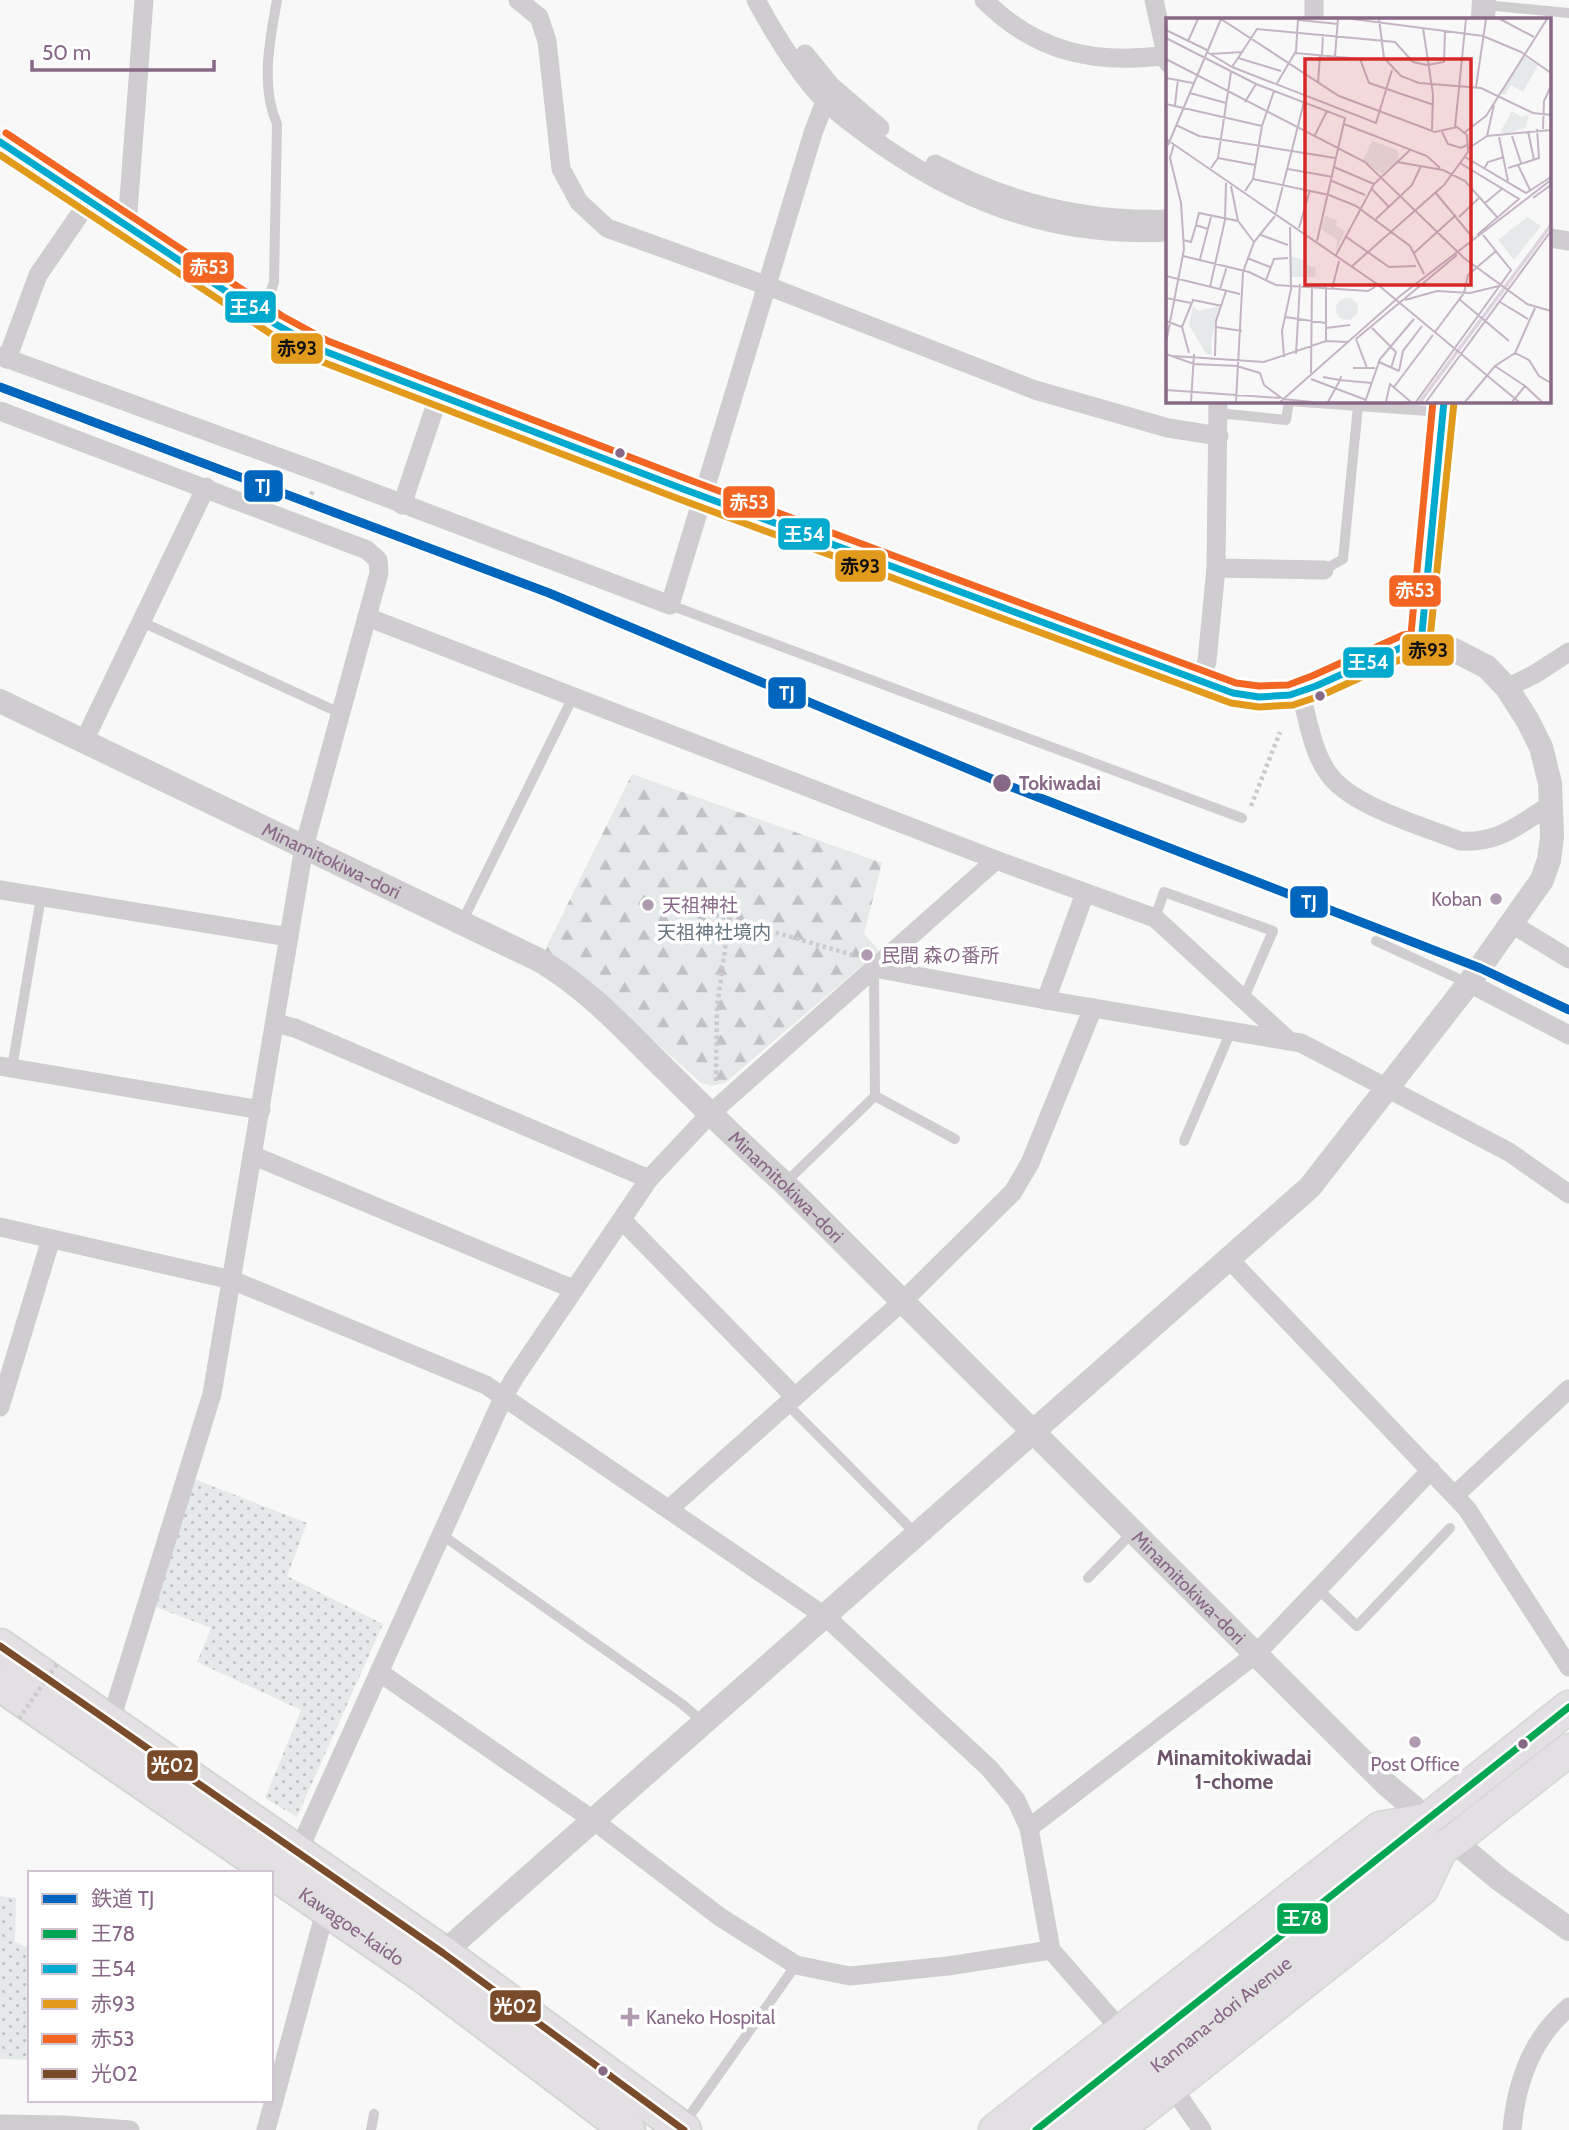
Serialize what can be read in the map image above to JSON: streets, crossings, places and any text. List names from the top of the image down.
{
  "streets": {
    "highway": ["Kawagoe-kaido"],
    "main road": ["Kannana-dori Avenue"],
    "street": ["Minamitokiwa-dori"]
  },
  "crossings": [
    ["Minamitokiwa-dori", "Kannana-dori Avenue"]
  ],
  "districts": ["Minamitokiwadai 1-chome"],
  "parks": ["天祖神社境内"],
  "places": {
    "other": [
      "Tokiwadai",
      "Koban",
      "天祖神社",
      "民間 森の番所",
      "Post Office"
    ],
    "health": ["Kaneko Hospital"]
  },
  "lines": [
    "transit line 赤53",
    "transit line 王54",
    "transit line 赤93",
    "rail line TJ",
    "transit line 光02",
    "transit line 王78"
  ],
  "legend": [
    "鉄道 TJ",
    "王78",
    "王54",
    "赤93",
    "赤53",
    "光02"
  ],
  "scale_bar": "50 m"
}
